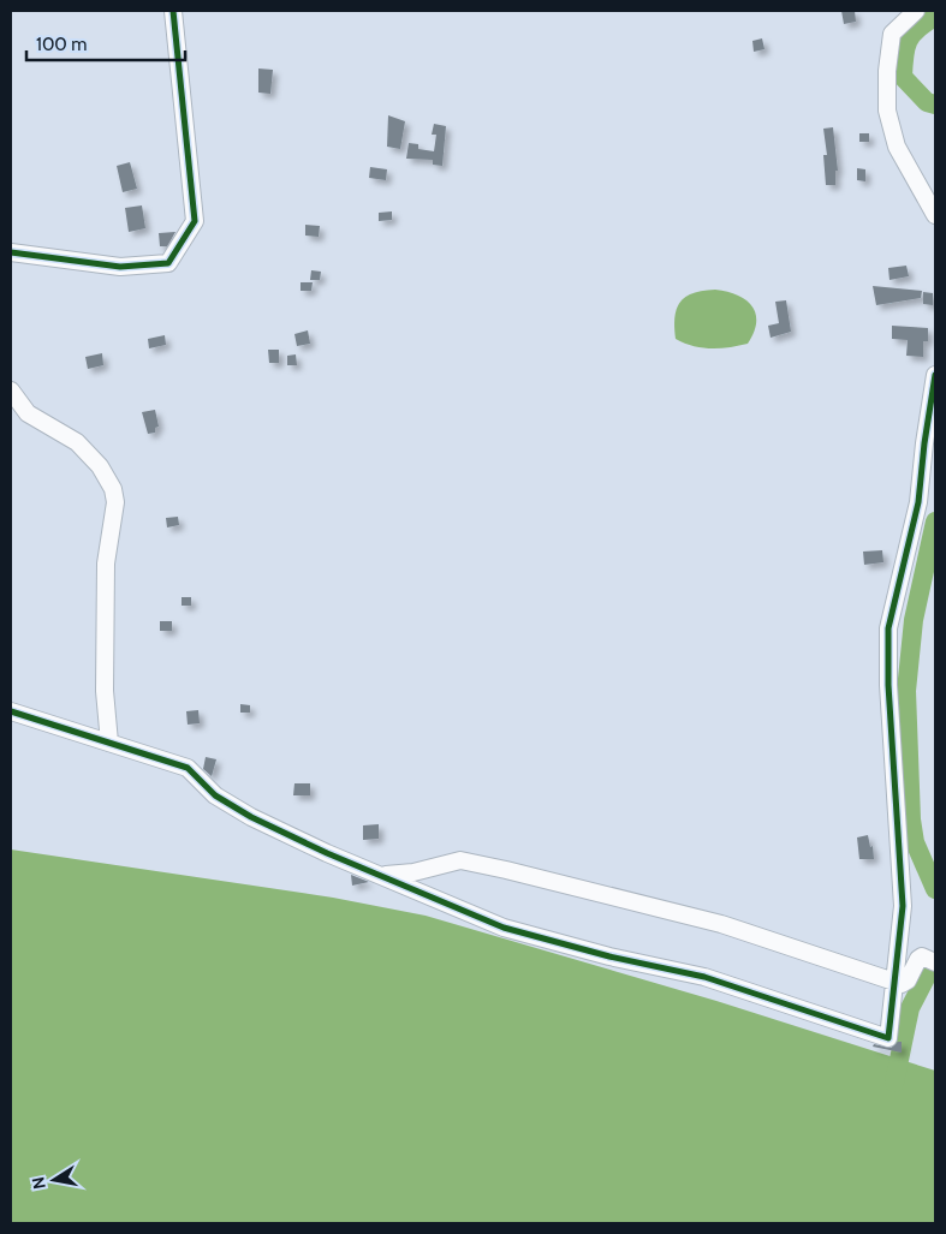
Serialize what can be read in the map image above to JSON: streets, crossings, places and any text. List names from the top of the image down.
{
  "scale_bar": "100 m",
  "north": "left"
}
